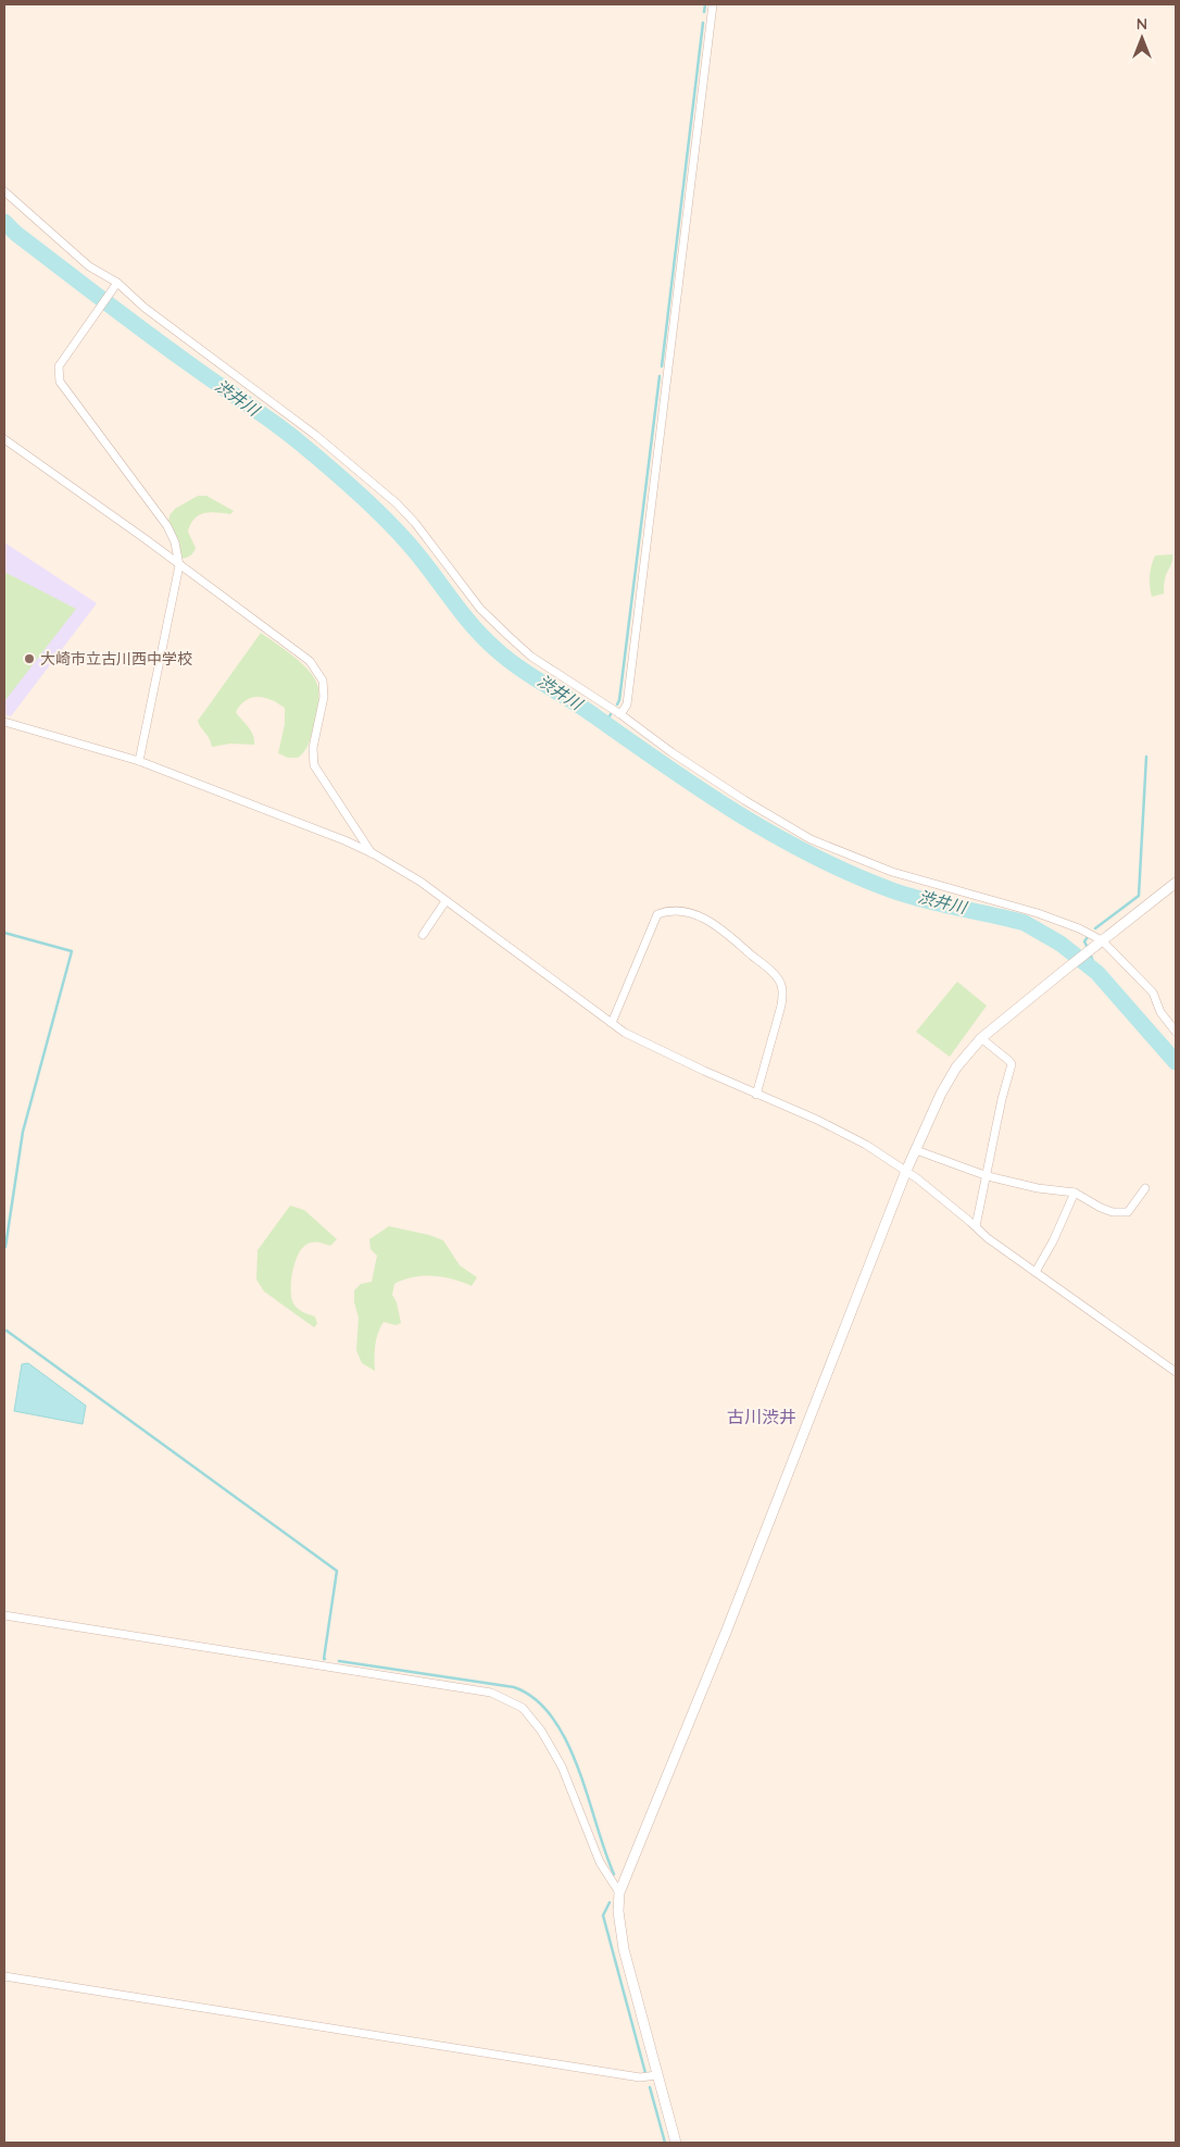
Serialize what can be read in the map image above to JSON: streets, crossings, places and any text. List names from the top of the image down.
{
  "districts": ["古川渋井"],
  "water": ["渋井川"],
  "places": ["大崎市立古川西中学校"],
  "north": "top"
}
